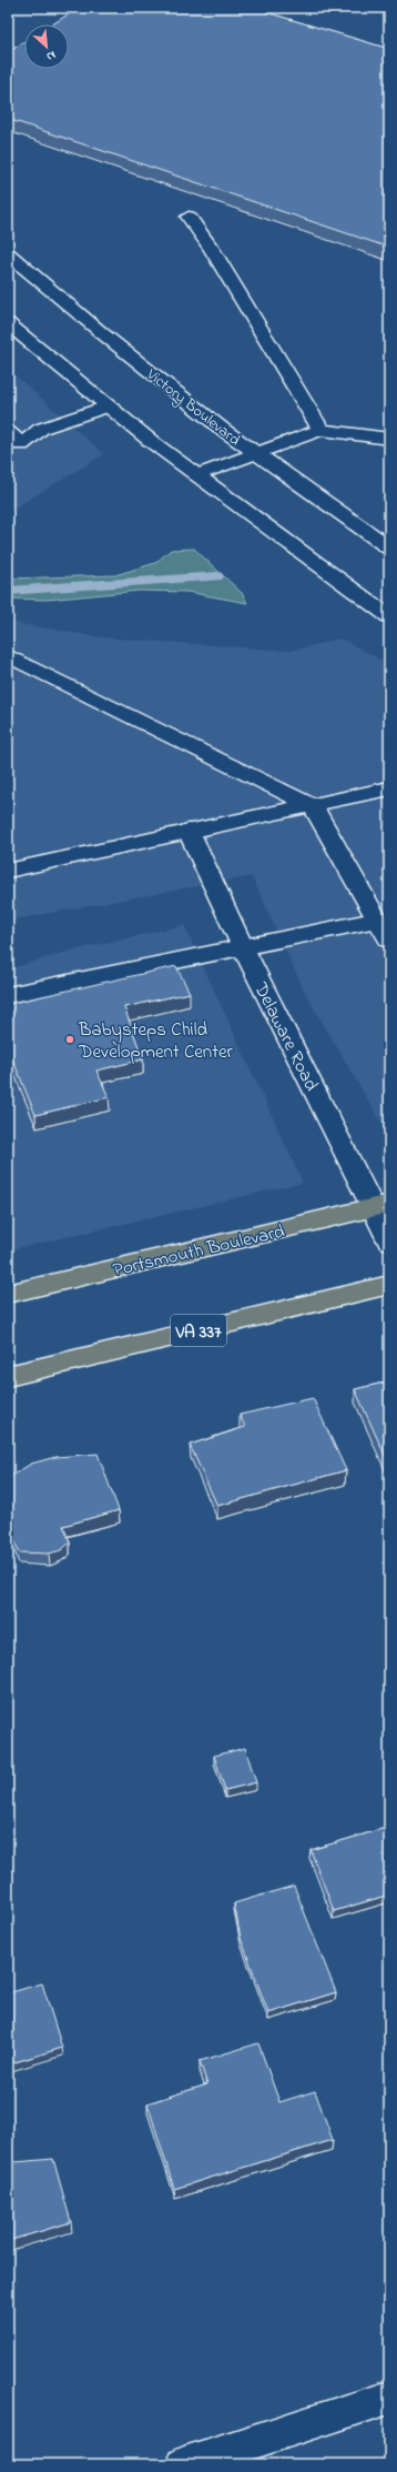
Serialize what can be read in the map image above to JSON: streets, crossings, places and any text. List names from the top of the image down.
{
  "streets": {
    "main road": [
      "Victory Boulevard",
      "Delaware Road",
      "Portsmouth Boulevard",
      "VA 337"
    ]
  },
  "crossings": [
    ["Delaware Road", "Portsmouth Boulevard"]
  ],
  "places": ["Babysteps Child Development Center"],
  "north": "bottom right"
}
